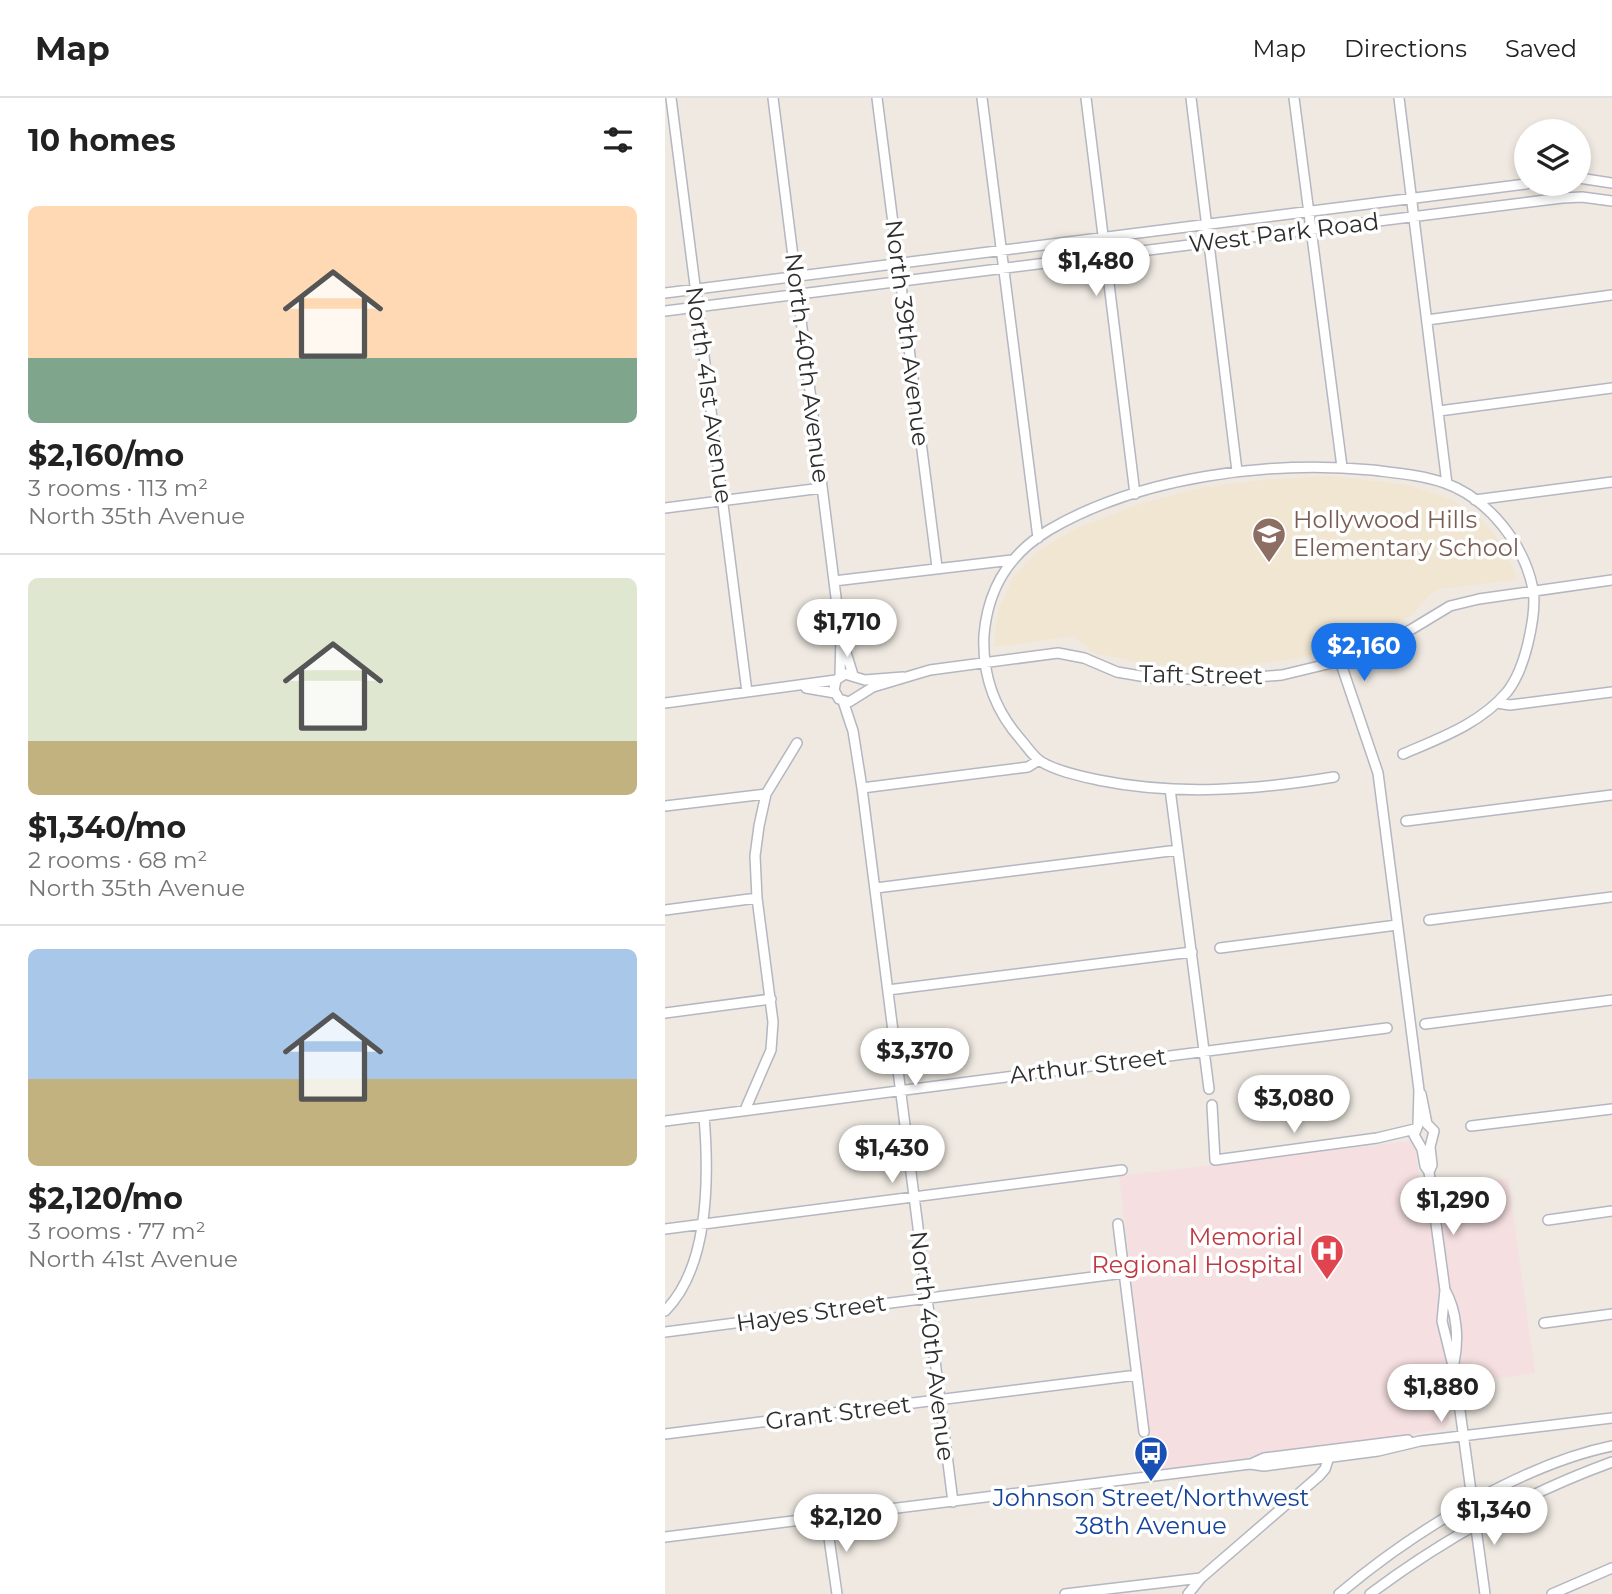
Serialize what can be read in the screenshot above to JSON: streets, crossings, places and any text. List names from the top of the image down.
{
  "streets": {
    "street": [
      "West Park Road",
      "North 39th Avenue",
      "North 40th Avenue",
      "North 41st Avenue",
      "Taft Street",
      "Arthur Street",
      "Hayes Street",
      "Grant Street"
    ]
  },
  "crossings": [
    ["West Park Road", "North 39th Avenue"],
    ["West Park Road", "North 40th Avenue"],
    ["West Park Road", "North 41st Avenue"],
    ["North 40th Avenue", "Taft Street"],
    ["North 40th Avenue", "Arthur Street"],
    ["North 40th Avenue", "Hayes Street"],
    ["North 40th Avenue", "Grant Street"]
  ],
  "places": {
    "school or university": ["Hollywood Hills Elementary School"],
    "hospital": ["Memorial Regional Hospital"],
    "bus stop": ["Johnson Street/Northwest 38th Avenue"]
  },
  "page": {
    "header": "Map",
    "nav": ["Map", "Directions", "Saved"],
    "heading": "10 homes",
    "list": [
      {
        "name": "$2,160/mo",
        "note": "3 rooms · 113 m² · North 35th Avenue"
      },
      {
        "name": "$1,340/mo",
        "note": "2 rooms · 68 m² · North 35th Avenue"
      },
      {
        "name": "$2,120/mo",
        "note": "3 rooms · 77 m² · North 41st Avenue"
      }
    ],
    "price": [
      "$1,480",
      "$1,710",
      "$2,160",
      "$3,370",
      "$3,080",
      "$1,430",
      "$1,290",
      "$1,880",
      "$1,340",
      "$2,120"
    ]
  }
}
